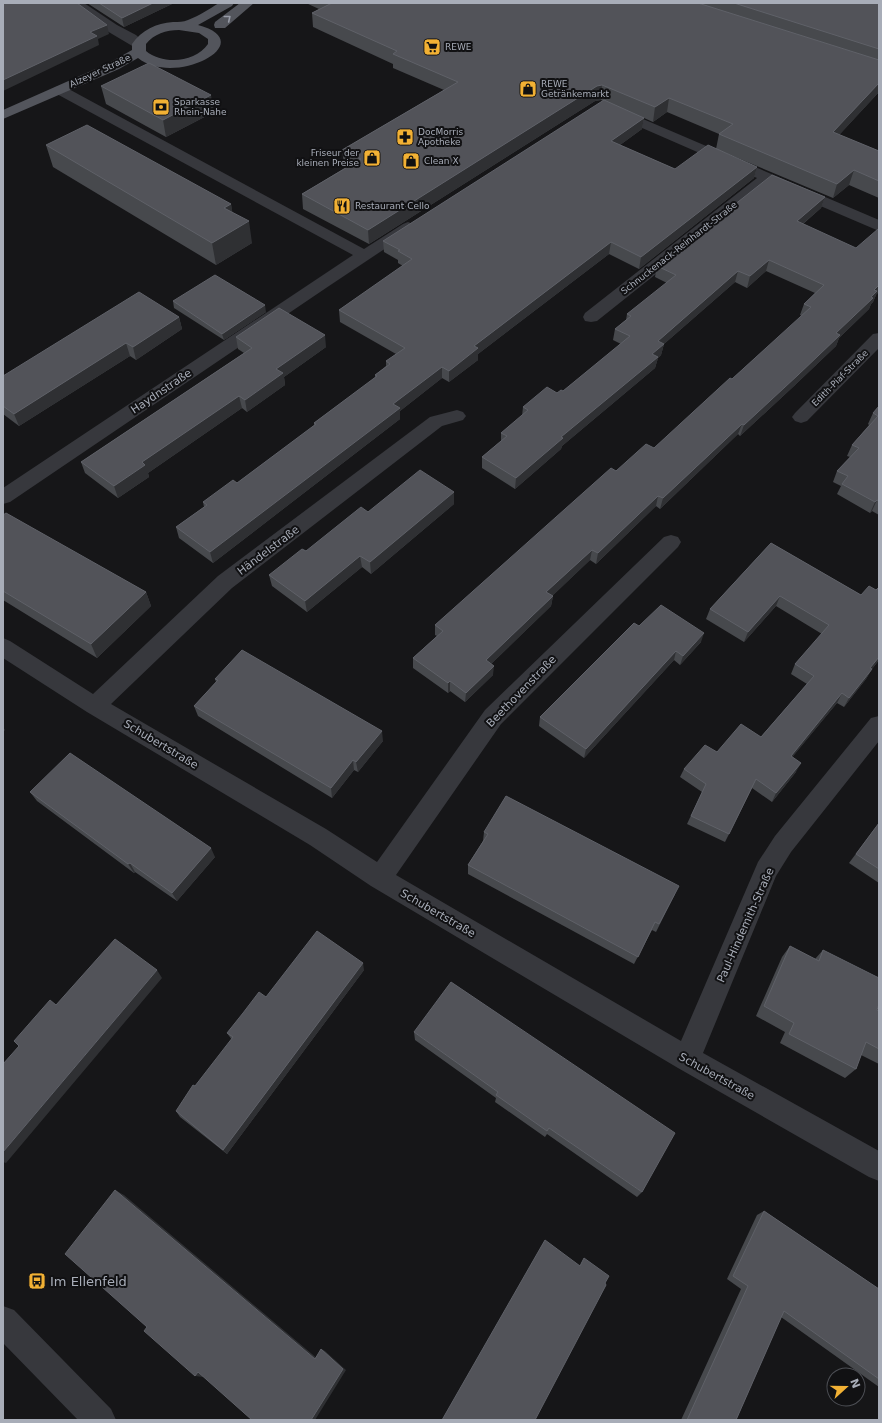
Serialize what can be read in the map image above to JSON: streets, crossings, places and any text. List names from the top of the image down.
{
  "streets": {
    "main road": ["Alzeyer Straße"],
    "street": [
      "Schnuckenack-Reinhardt-Straße",
      "Edith-Piaf-Straße",
      "Haydnstraße",
      "Händelstraße",
      "Beethovenstraße",
      "Schubertstraße",
      "Paul-Hindemith-Straße"
    ]
  },
  "crossings": [
    ["Händelstraße", "Schubertstraße"],
    ["Beethovenstraße", "Schubertstraße"],
    ["Schubertstraße", "Paul-Hindemith-Straße"]
  ],
  "places": {
    "supermarket": ["REWE"],
    "shop": ["REWE Getränkemarkt", "Friseur der kleinen Preise", "Clean X"],
    "bank": ["Sparkasse Rhein-Nahe"],
    "pharmacy": ["DocMorris Apotheke"],
    "restaurant": ["Restaurant Cello"],
    "bus stop": ["Im Ellenfeld"]
  },
  "north": "right"
}
